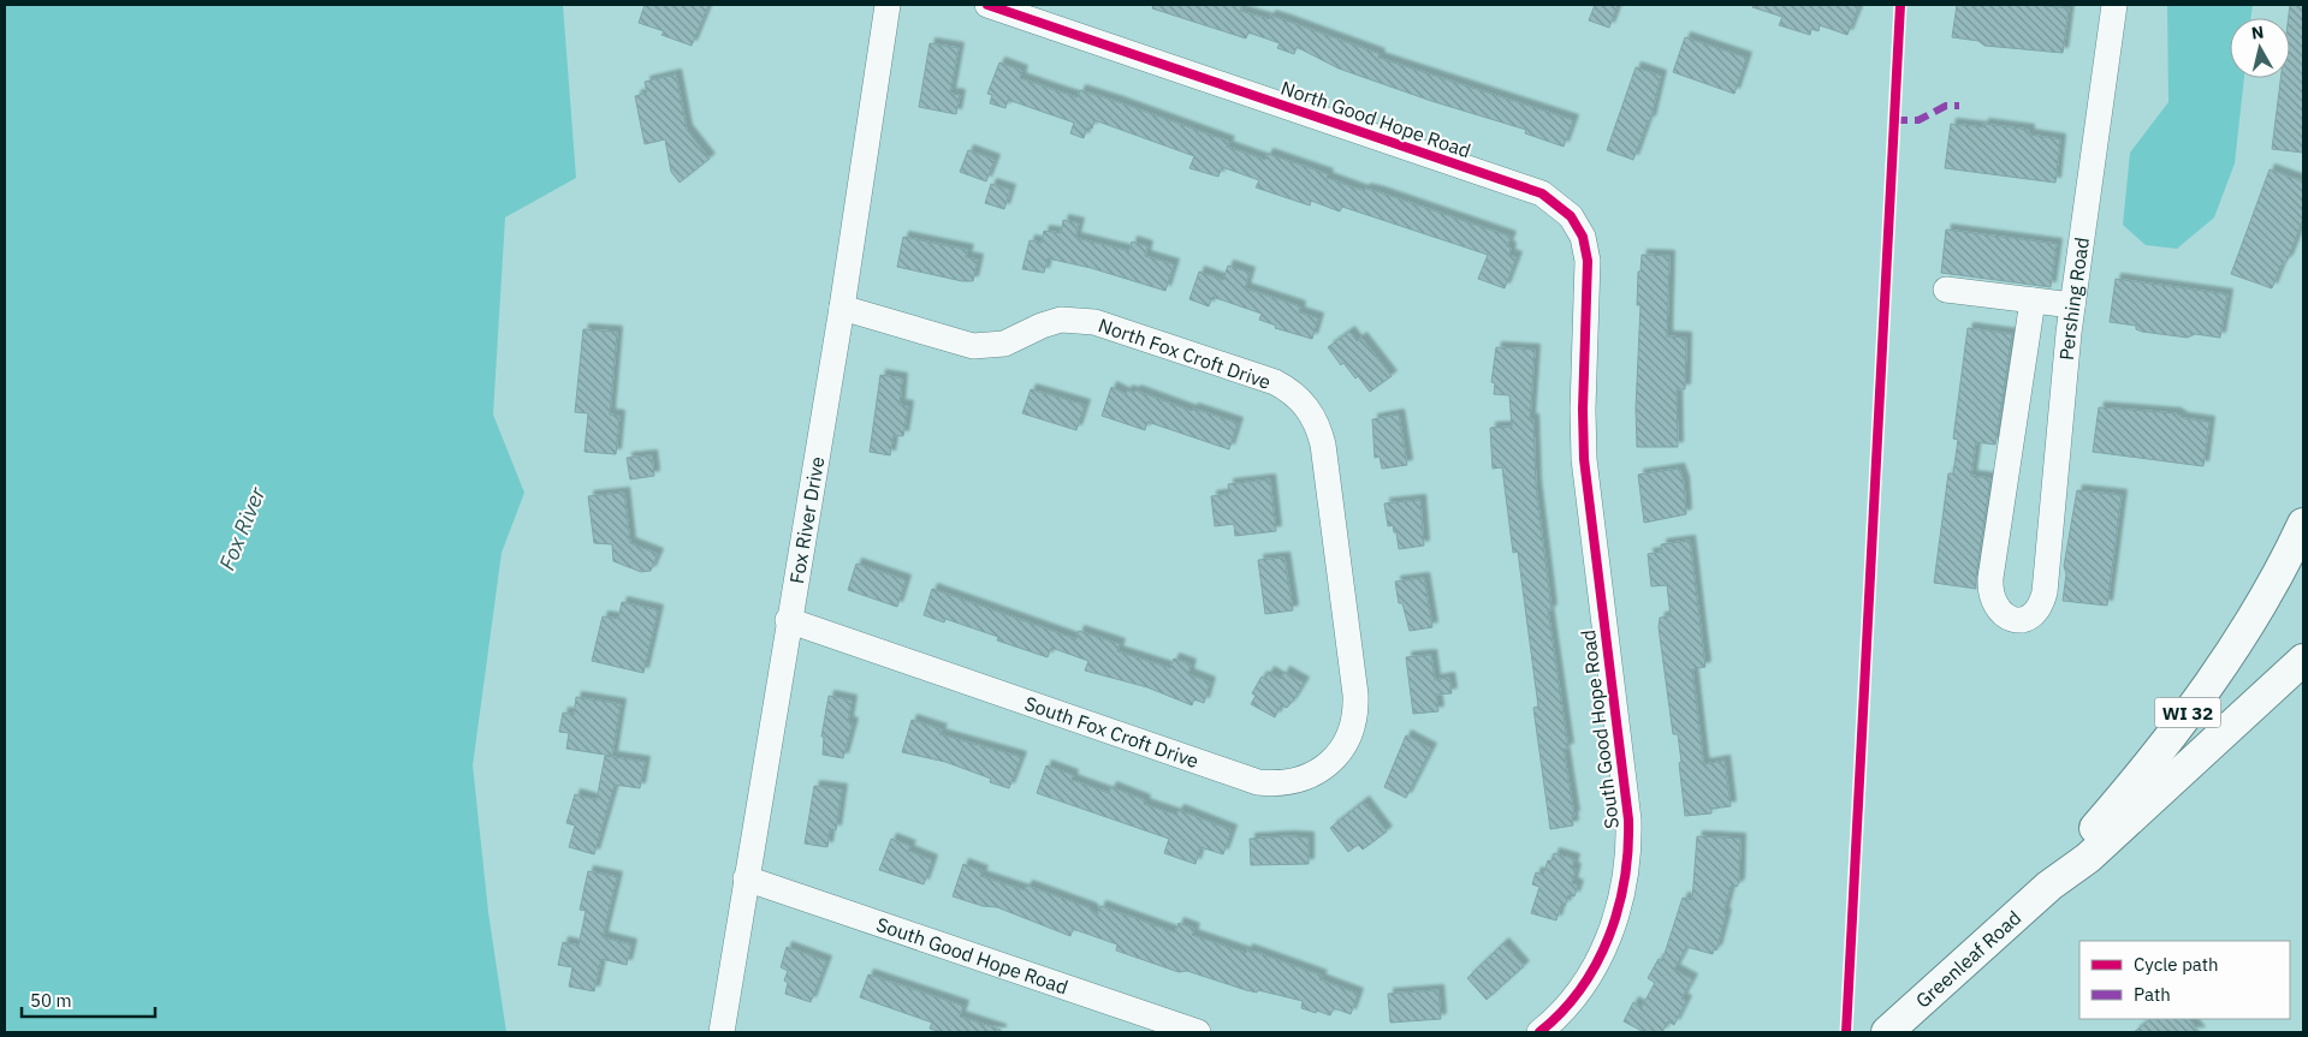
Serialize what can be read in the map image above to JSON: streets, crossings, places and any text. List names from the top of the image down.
{
  "streets": {
    "main road": ["WI 32", "Greenleaf Road"],
    "street": [
      "North Good Hope Road",
      "Pershing Road",
      "North Fox Croft Drive",
      "Fox River Drive",
      "South Good Hope Road",
      "South Fox Croft Drive"
    ]
  },
  "crossings": [
    ["North Good Hope Road", "South Good Hope Road"],
    ["North Fox Croft Drive", "Fox River Drive"],
    ["North Fox Croft Drive", "South Fox Croft Drive"],
    ["Fox River Drive", "South Good Hope Road"],
    ["Fox River Drive", "South Fox Croft Drive"],
    ["WI 32", "Greenleaf Road"]
  ],
  "water": ["Fox River"],
  "legend": ["Cycle path", "Path"],
  "scale_bar": "50 m",
  "north": "top"
}
